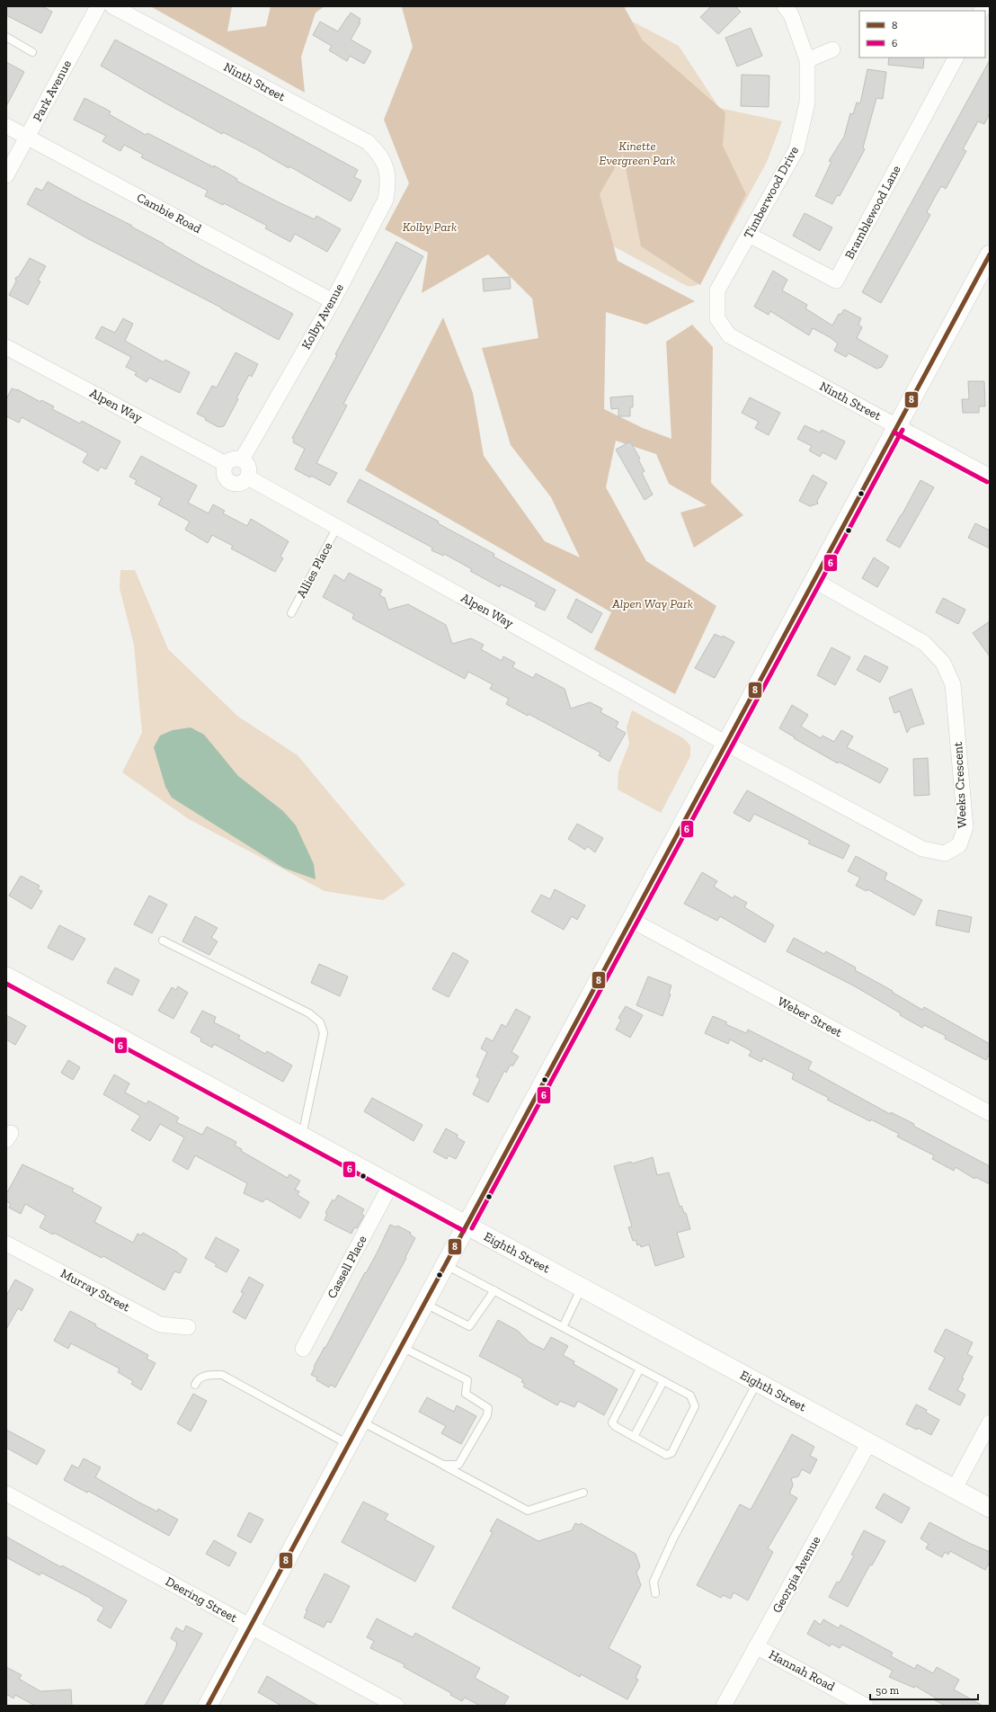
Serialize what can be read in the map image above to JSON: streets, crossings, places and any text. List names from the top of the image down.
{
  "streets": {
    "street": [
      "Ninth Street",
      "Park Avenue",
      "Timberwood Drive",
      "Bramblewood Lane",
      "Cambie Road",
      "Kolby Avenue",
      "Alpen Way",
      "Weeks Crescent",
      "Weber Street",
      "Eighth Street",
      "Cassell Place",
      "Murray Street",
      "Georgia Avenue",
      "Deering Street",
      "Hannah Road"
    ],
    "lane": ["Allies Place"]
  },
  "crossings": [
    ["Ninth Street", "Timberwood Drive"],
    ["Ninth Street", "Kolby Avenue"],
    ["Park Avenue", "Cambie Road"],
    ["Timberwood Drive", "Bramblewood Lane"],
    ["Cambie Road", "Kolby Avenue"],
    ["Kolby Avenue", "Alpen Way"],
    ["Alpen Way", "Allies Place"],
    ["Alpen Way", "Weeks Crescent"],
    ["Eighth Street", "Cassell Place"],
    ["Eighth Street", "Georgia Avenue"],
    ["Georgia Avenue", "Hannah Road"]
  ],
  "parks": ["Kinette Evergreen Park", "Kolby Park", "Alpen Way Park"],
  "lines": ["transit line 8", "transit line 6"],
  "legend": ["8", "6"],
  "scale_bar": "50 m"
}
